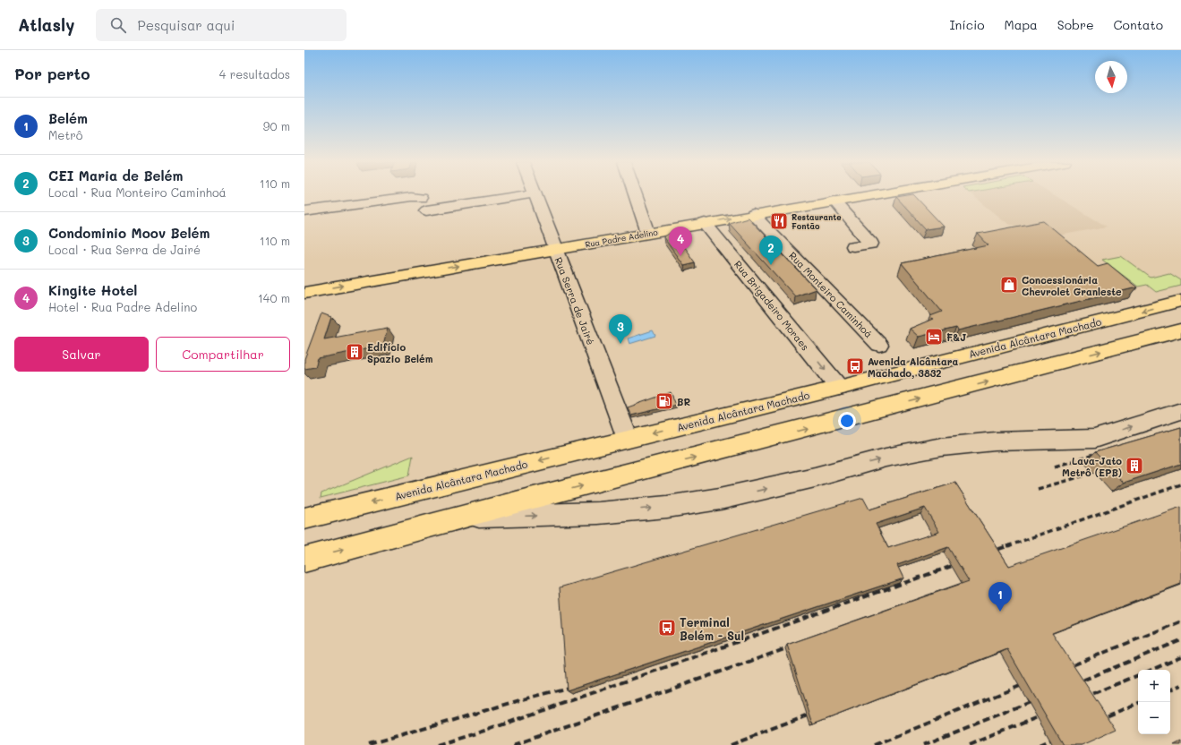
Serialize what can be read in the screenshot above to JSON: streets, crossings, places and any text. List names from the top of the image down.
{
  "streets": {
    "main road": ["Rua Padre Adelino", "Avenida Alcântara Machado"],
    "street": ["Rua Monteiro Caminhoá", "Rua Serra de Jairé", "Rua Brigadeiro Moraes"]
  },
  "crossings": [
    ["Rua Padre Adelino", "Rua Monteiro Caminhoá"],
    ["Rua Padre Adelino", "Rua Serra de Jairé"],
    ["Rua Padre Adelino", "Rua Brigadeiro Moraes"],
    ["Rua Serra de Jairé", "Avenida Alcântara Machado"],
    ["Rua Brigadeiro Moraes", "Avenida Alcântara Machado"]
  ],
  "one_way": ["Rua Padre Adelino", "Rua Brigadeiro Moraes"],
  "places": {
    "restaurant": ["Restaurante Fontão"],
    "shop": ["Concessionária Chevrolet Granleste"],
    "hotel": ["F&J"],
    "building": ["Edifício Spazio Belém", "Lava-Jato Metrô (EPB)"],
    "bus stop": ["Avenida Alcântara Machado, 3832", "Terminal Belém - Sul"],
    "fuel station": ["BR"]
  },
  "north": "bottom",
  "page": {
    "header": "Atlasly",
    "search": "Pesquisar aqui",
    "nav": [
      "Início",
      "Mapa",
      "Sobre",
      "Contato"
    ],
    "heading": ["Por perto", "4 resultados"],
    "list": [
      {
        "mark": "1",
        "name": "Belém",
        "note": "Metrô",
        "value": "90 m"
      },
      {
        "mark": "2",
        "name": "CEI Maria de Belém",
        "note": "Local · Rua Monteiro Caminhoá",
        "value": "110 m"
      },
      {
        "mark": "3",
        "name": "Condominio Moov Belém",
        "note": "Local · Rua Serra de Jairé",
        "value": "110 m"
      },
      {
        "mark": "4",
        "name": "Kingite Hotel",
        "note": "Hotel · Rua Padre Adelino",
        "value": "140 m"
      }
    ],
    "pins": [
      "4",
      "2",
      "3",
      "1"
    ],
    "buttons": ["Salvar", "Compartilhar"],
    "map_buttons": ["+", "−"]
  }
}
